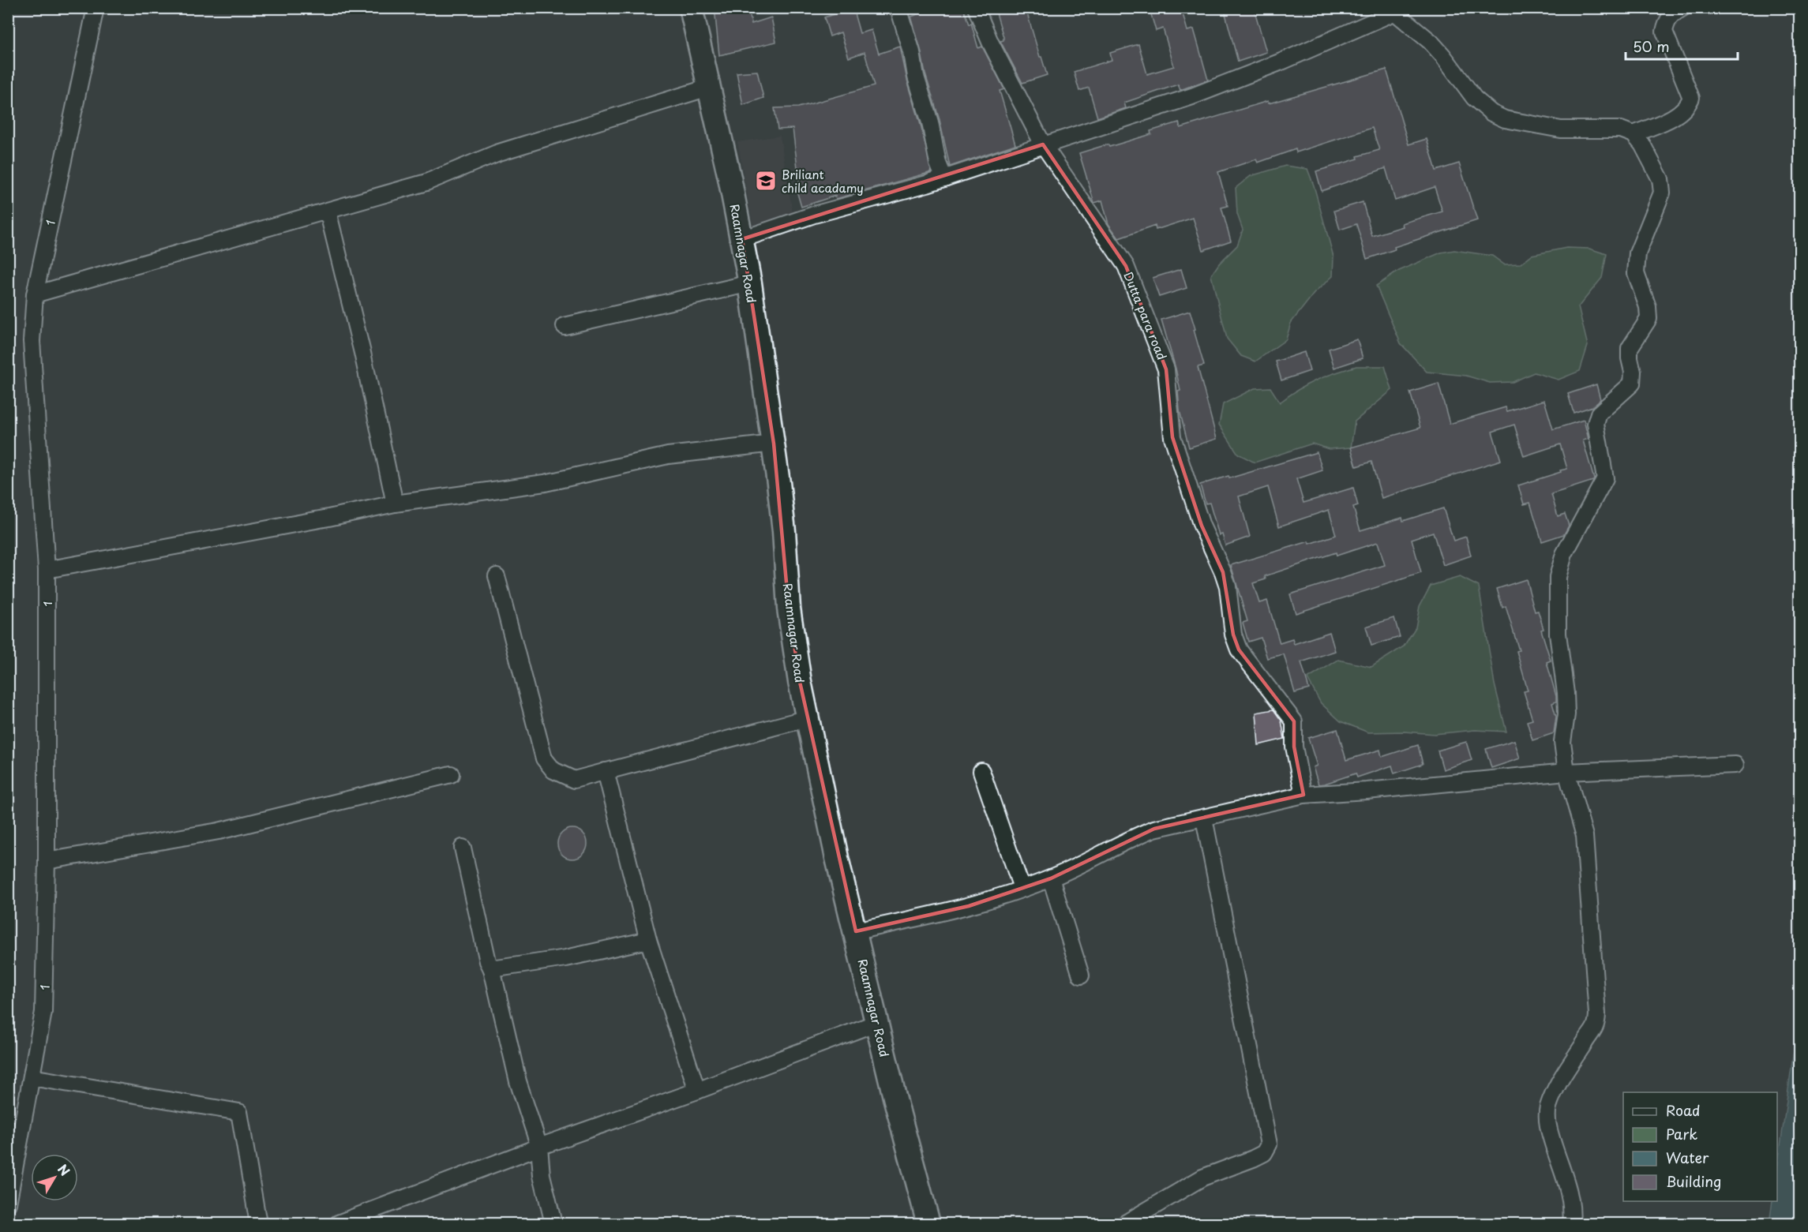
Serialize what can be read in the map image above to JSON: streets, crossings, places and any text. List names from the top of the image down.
{
  "streets": {
    "highway": ["Raamnagar Road"],
    "street": ["1", "Dutta para road"]
  },
  "places": {
    "school or university": ["Briliant child acadamy"]
  },
  "legend": [
    "Road",
    "Park",
    "Water",
    "Building"
  ],
  "scale_bar": "50 m",
  "north": "top right"
}
